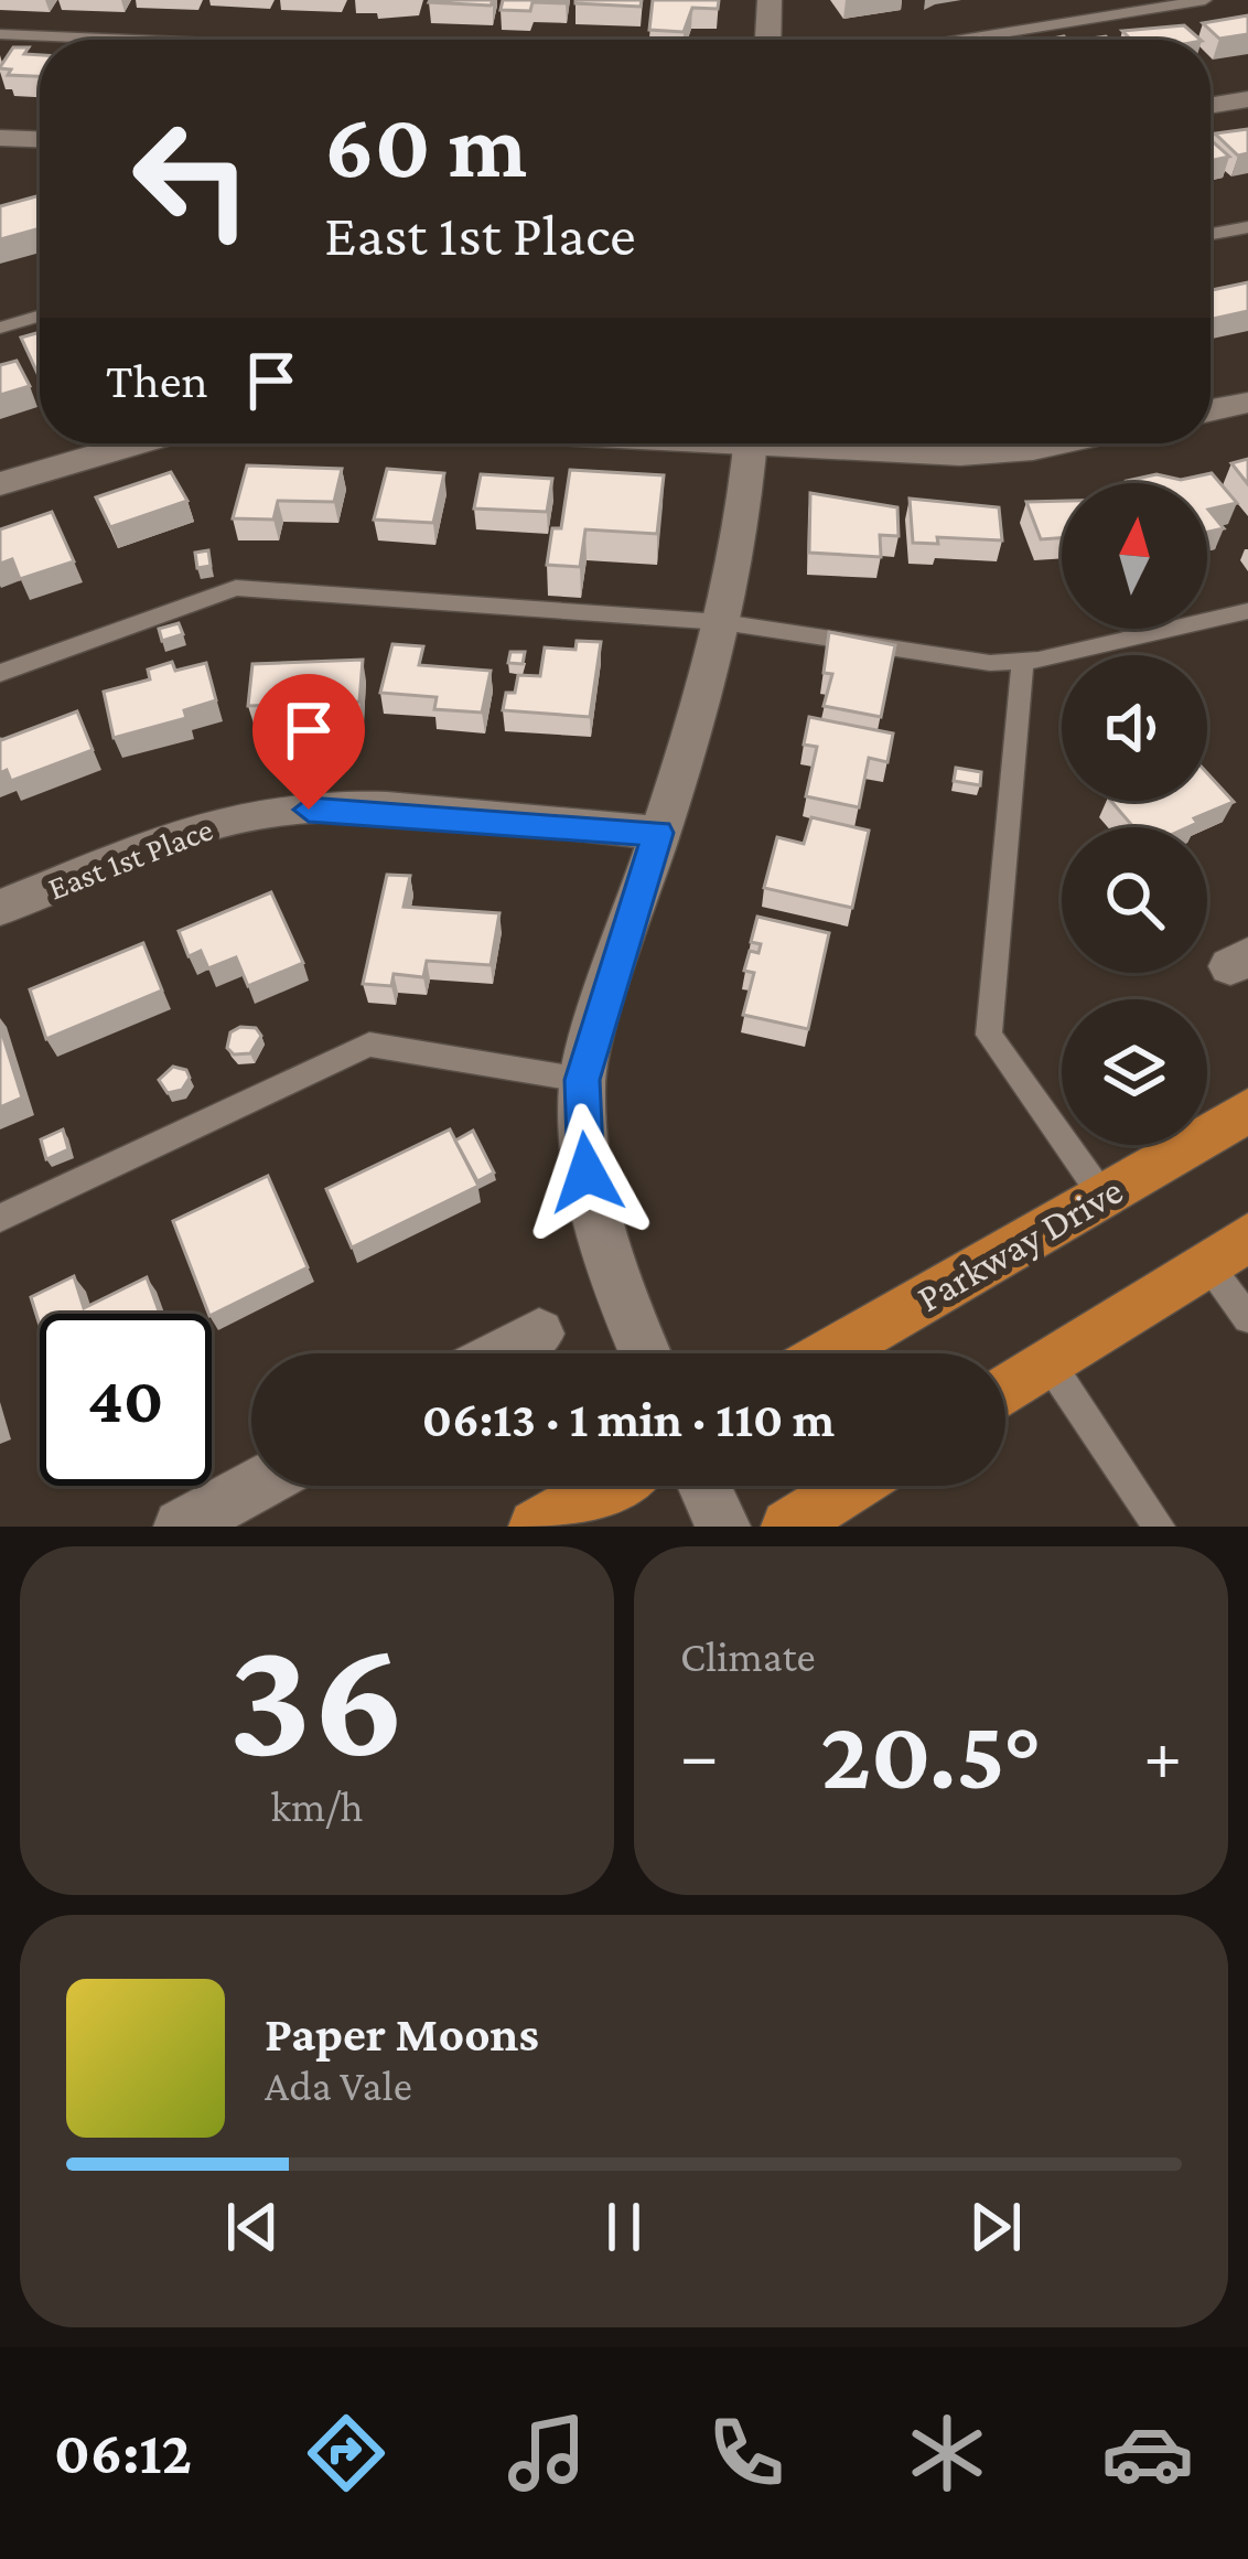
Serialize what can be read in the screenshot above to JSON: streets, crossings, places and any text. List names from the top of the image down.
{
  "streets": {
    "highway": ["Parkway Drive"],
    "street": ["East 1st Place"]
  },
  "north": "top",
  "page": {
    "turn": ["60 m", "East 1st Place"],
    "then": "Then",
    "limit": "40",
    "trip": "06:13 · 1 min · 110 m",
    "tile": [
      ["36", "km/h"],
      "Climate"
    ],
    "heat": ["−", "20.5°", "+"],
    "song": ["Paper Moons", "Ada Vale"],
    "tabs": "06:12"
  }
}
